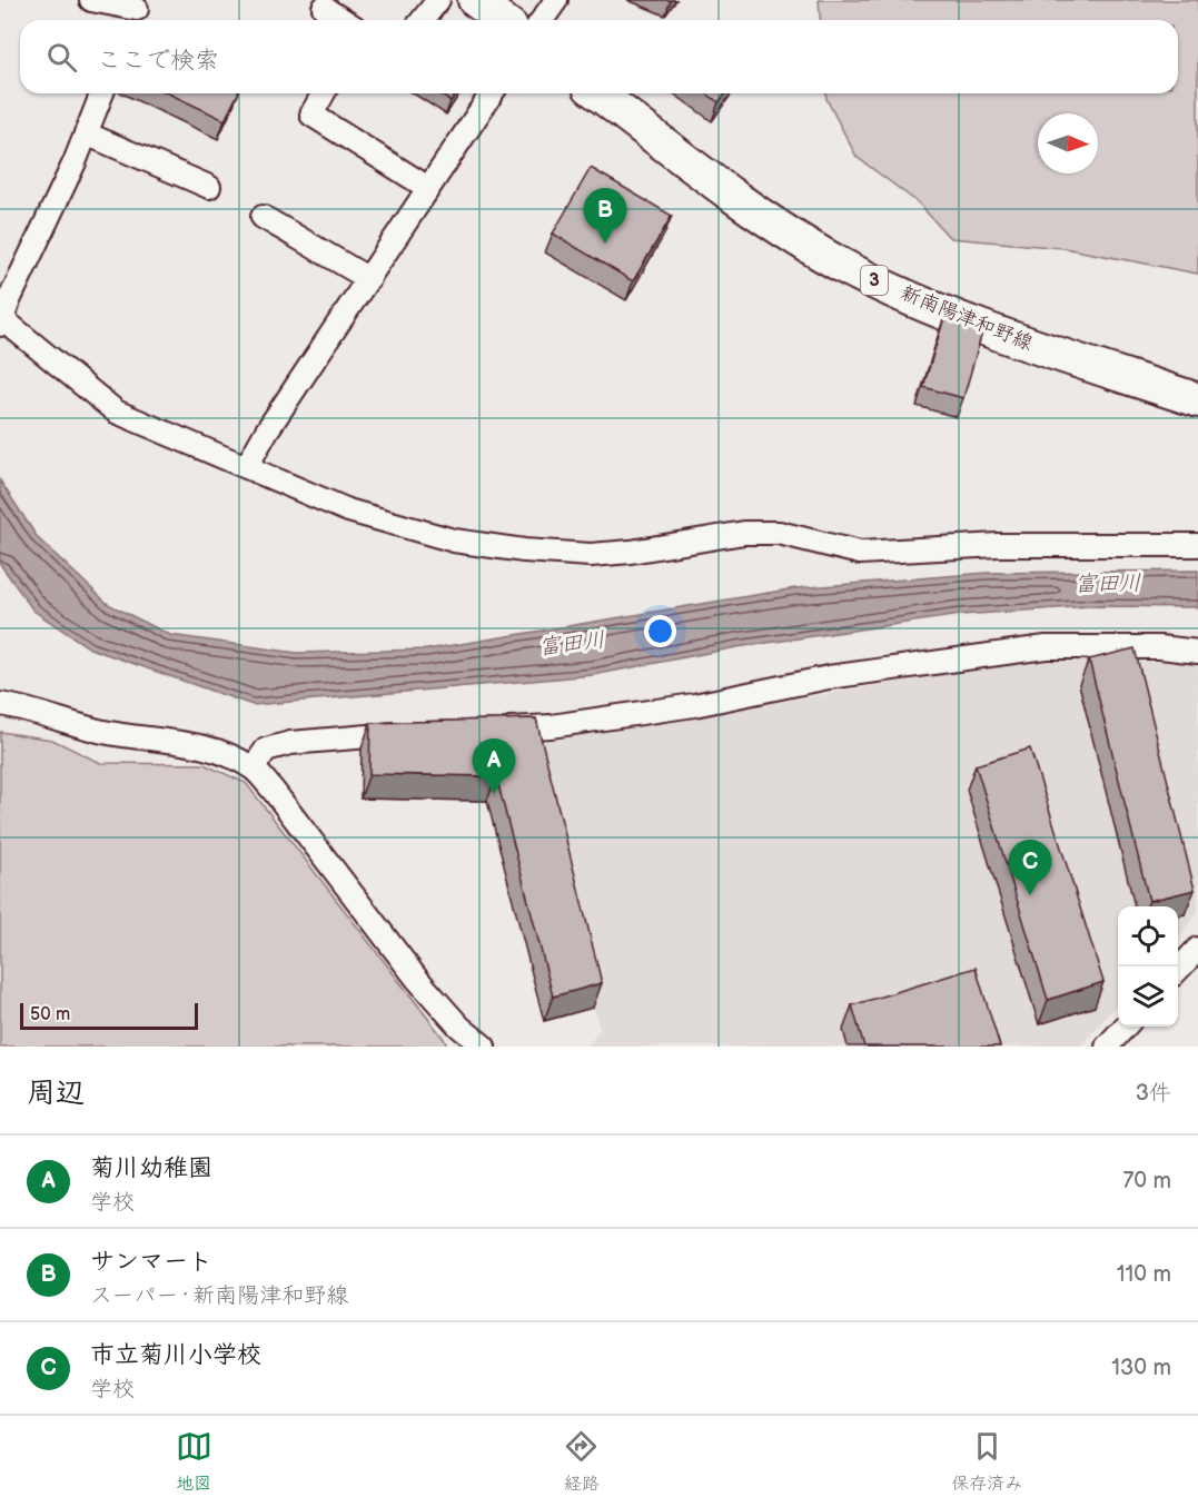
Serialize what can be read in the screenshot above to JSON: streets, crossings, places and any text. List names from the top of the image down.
{
  "streets": {
    "main road": ["3", "新南陽津和野線"]
  },
  "water": ["富田川"],
  "scale_bar": "50 m",
  "north": "right",
  "page": {
    "search": "ここで検索",
    "pins": ["B", "A", "C"],
    "scale": "50 m",
    "heading": ["周辺", "3件"],
    "list": [
      {
        "mark": "A",
        "name": "菊川幼稚園",
        "note": "学校",
        "value": "70 m"
      },
      {
        "mark": "B",
        "name": "サンマート",
        "note": "スーパー · 新南陽津和野線",
        "value": "110 m"
      },
      {
        "mark": "C",
        "name": "市立菊川小学校",
        "note": "学校",
        "value": "130 m"
      }
    ],
    "nav": ["地図", "経路", "保存済み"]
  }
}
